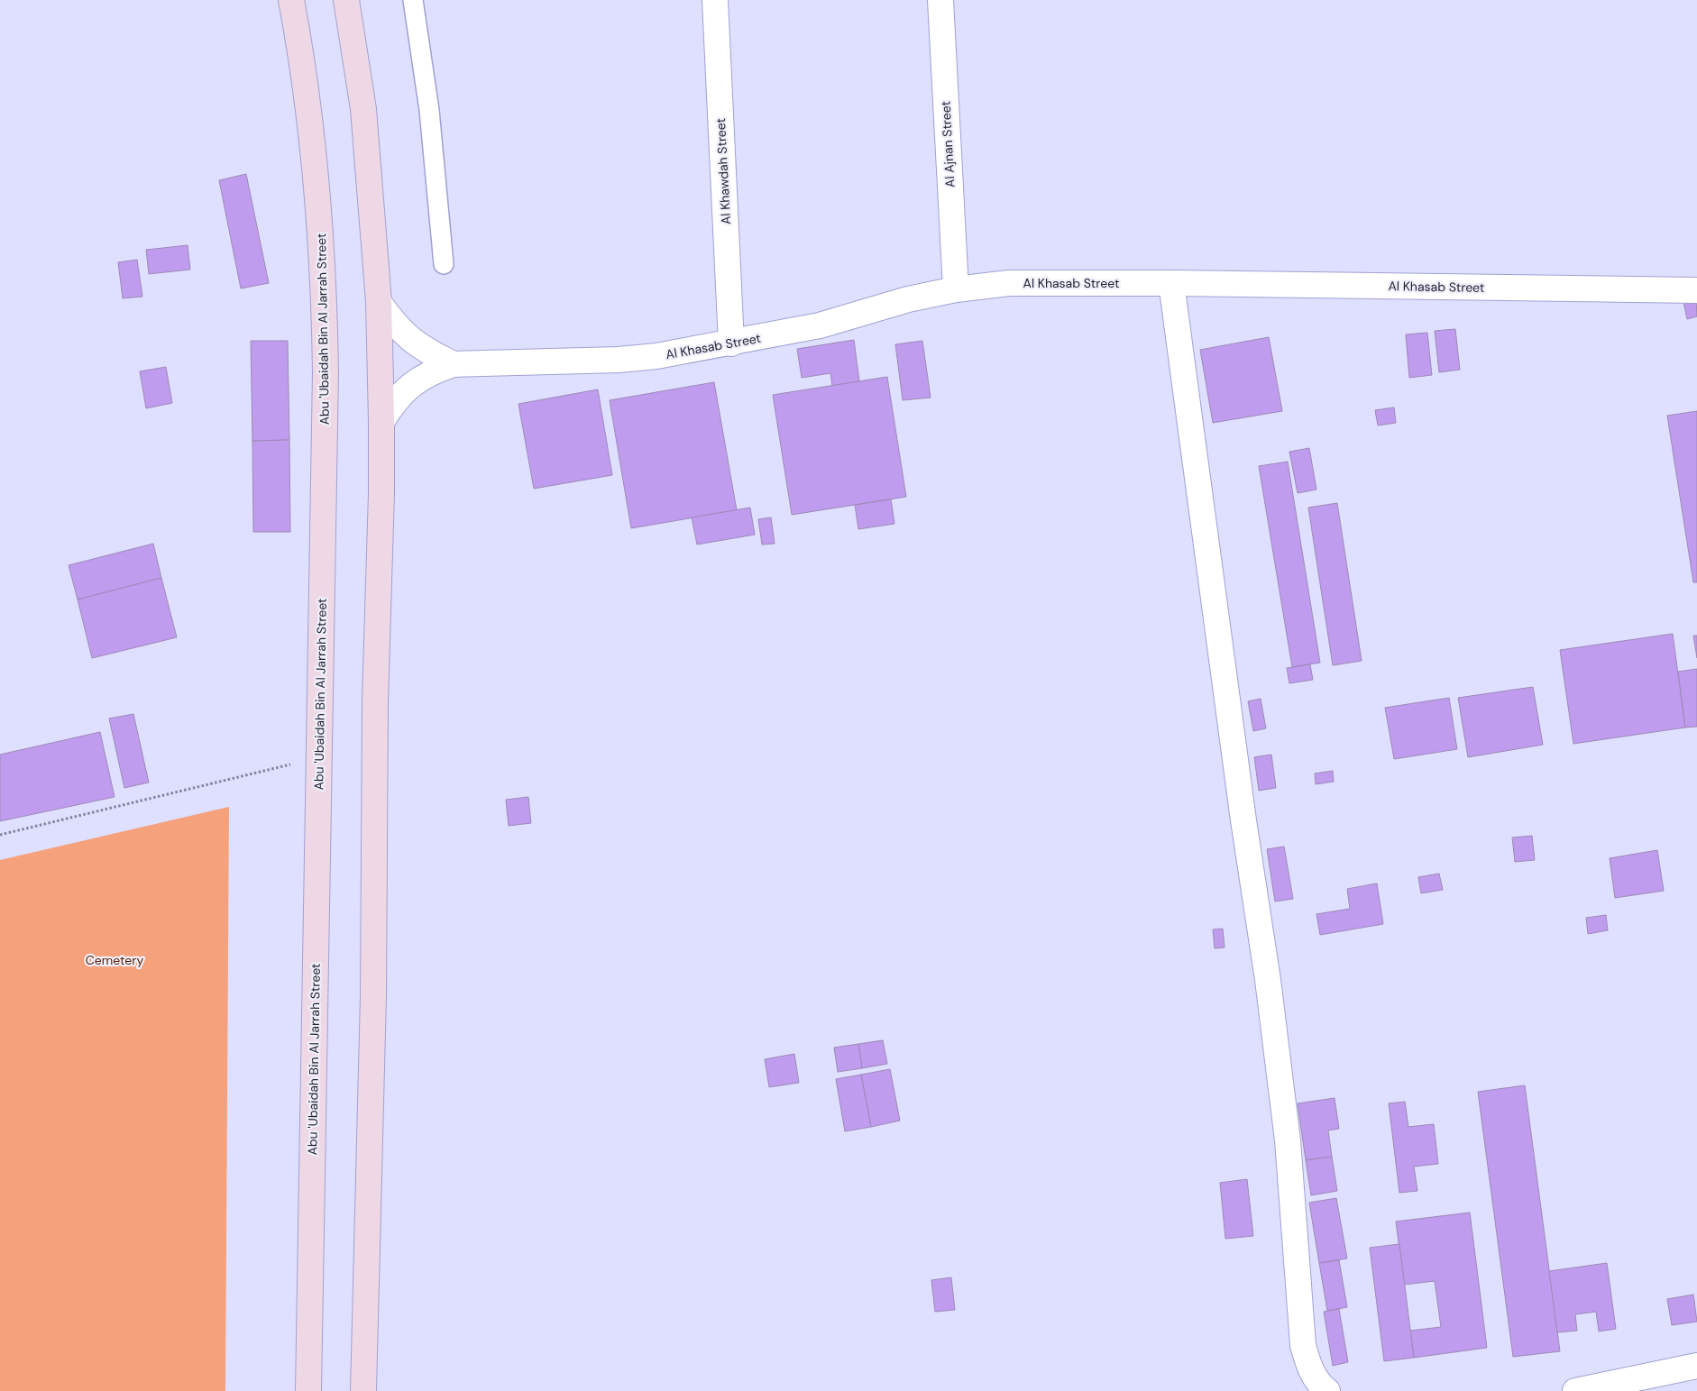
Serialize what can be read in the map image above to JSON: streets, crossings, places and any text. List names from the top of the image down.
{
  "streets": {
    "main road": ["Abu 'Ubaidah Bin Al Jarrah Street"],
    "street": ["Al Ajnan Street", "Al Khawdah Street", "Al Khasab Street"]
  },
  "crossings": [
    ["Al Ajnan Street", "Al Khasab Street"],
    ["Al Khawdah Street", "Al Khasab Street"]
  ],
  "parks": ["Cemetery"]
}
